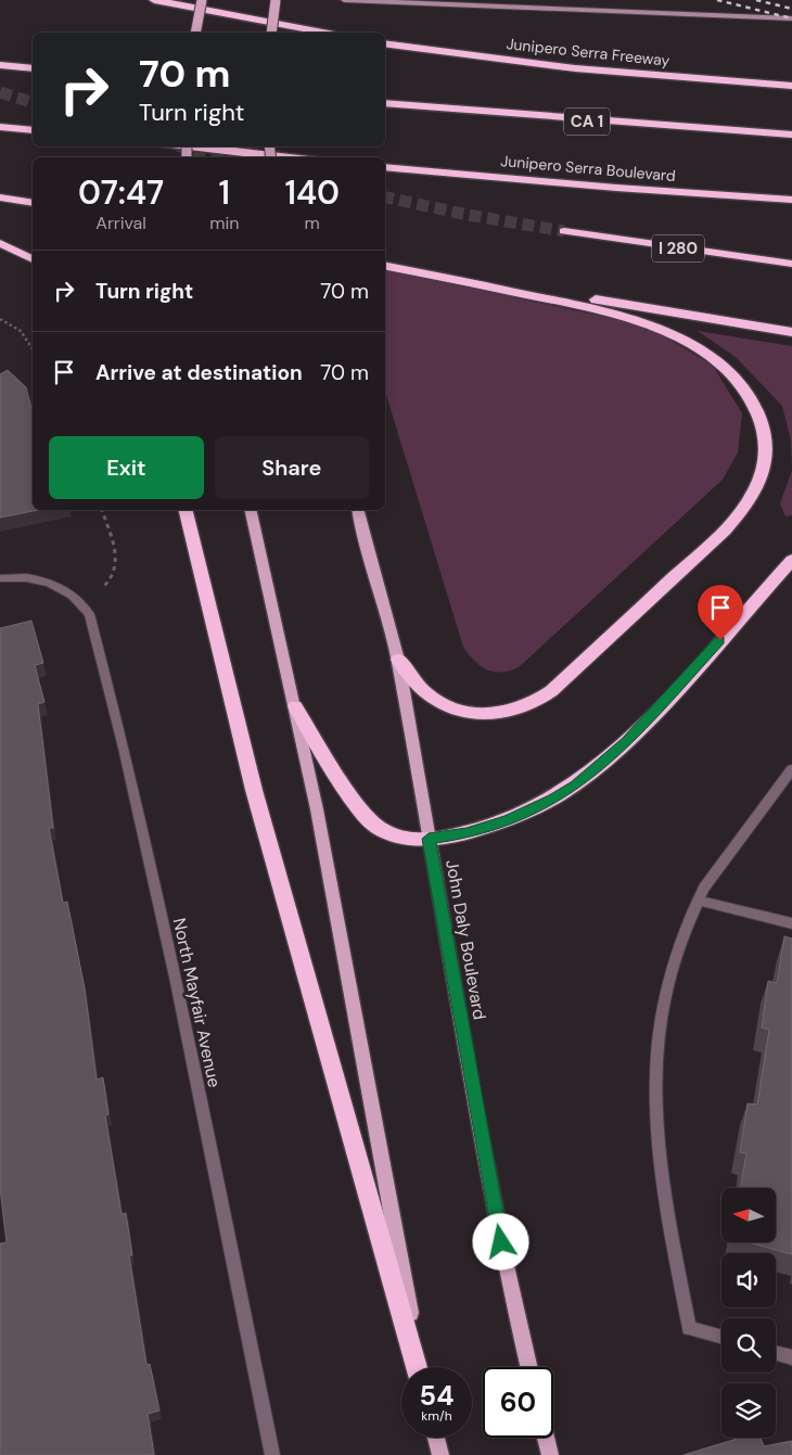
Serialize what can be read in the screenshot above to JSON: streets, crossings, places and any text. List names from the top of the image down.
{
  "streets": {
    "highway": [
      "Junipero Serra Freeway",
      "CA 1",
      "Junipero Serra Boulevard",
      "I 280"
    ],
    "main road": ["John Daly Boulevard"],
    "street": ["North Mayfair Avenue"]
  },
  "north": "left",
  "page": {
    "turn": ["70 m", "Turn right"],
    "eta": [
      "07:47",
      "Arrival",
      "1",
      "min",
      "140",
      "m"
    ],
    "list": [
      {
        "name": "Turn right",
        "value": "70 m"
      },
      {
        "name": "Arrive at destination",
        "value": "70 m"
      }
    ],
    "buttons": ["Exit", "Share"],
    "speed": "54 km/h",
    "limit": "60"
  }
}
